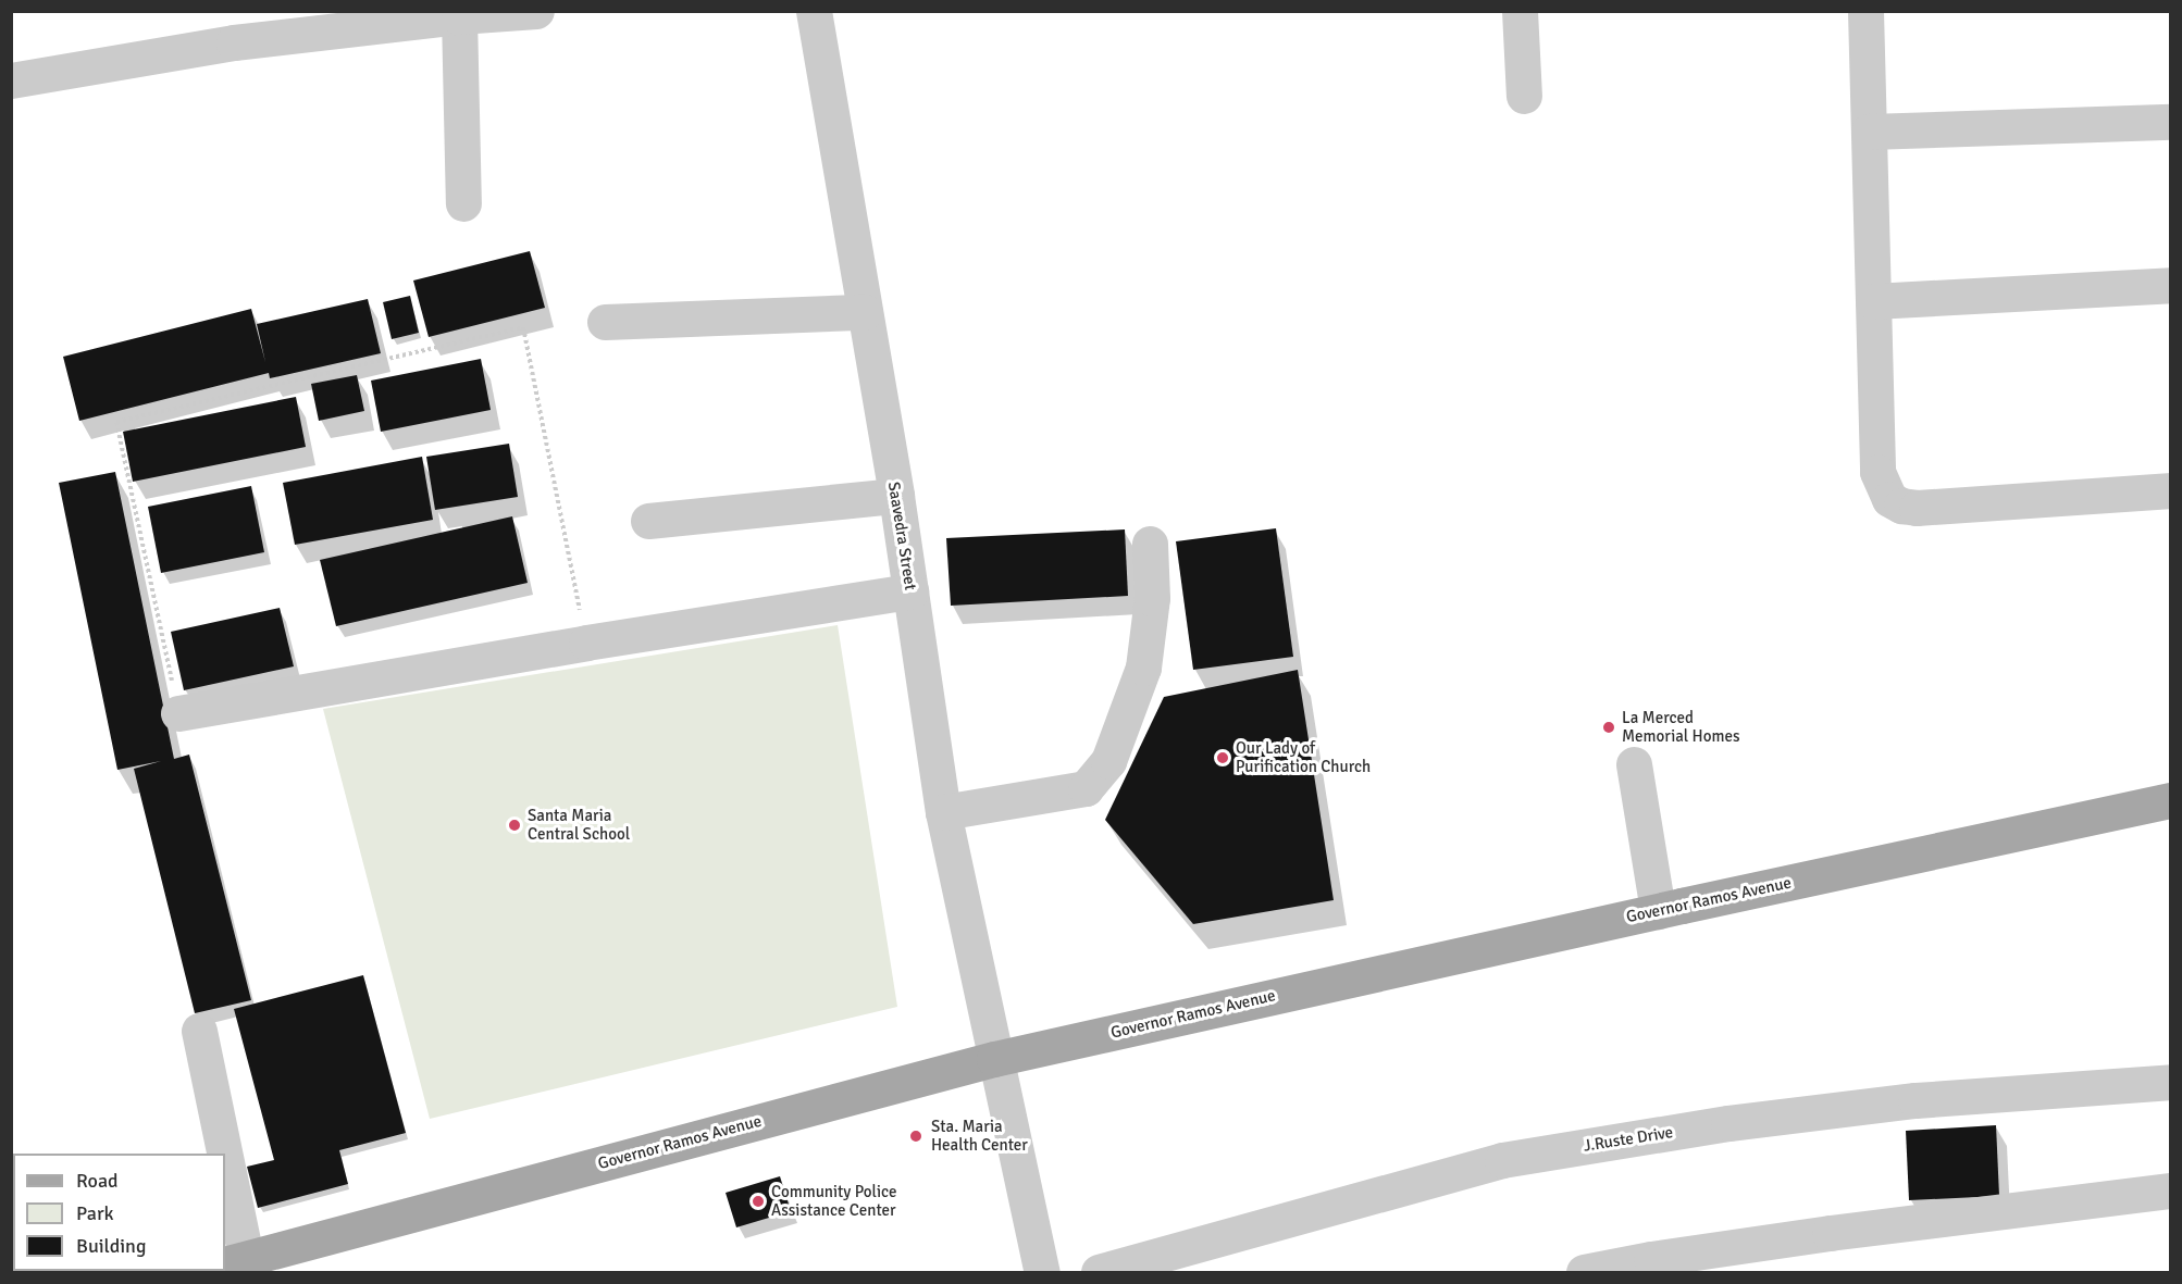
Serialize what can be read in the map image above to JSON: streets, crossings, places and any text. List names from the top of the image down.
{
  "streets": {
    "main road": ["Governor Ramos Avenue"],
    "street": ["Saavedra Street", "J.Ruste Drive"]
  },
  "crossings": [
    ["Saavedra Street", "Governor Ramos Avenue"]
  ],
  "places": [
    "La Merced Memorial Homes",
    "Our Lady of Purification Church",
    "Santa Maria Central School",
    "Sta. Maria Health Center",
    "Community Police Assistance Center"
  ],
  "legend": ["Road", "Park", "Building"]
}
